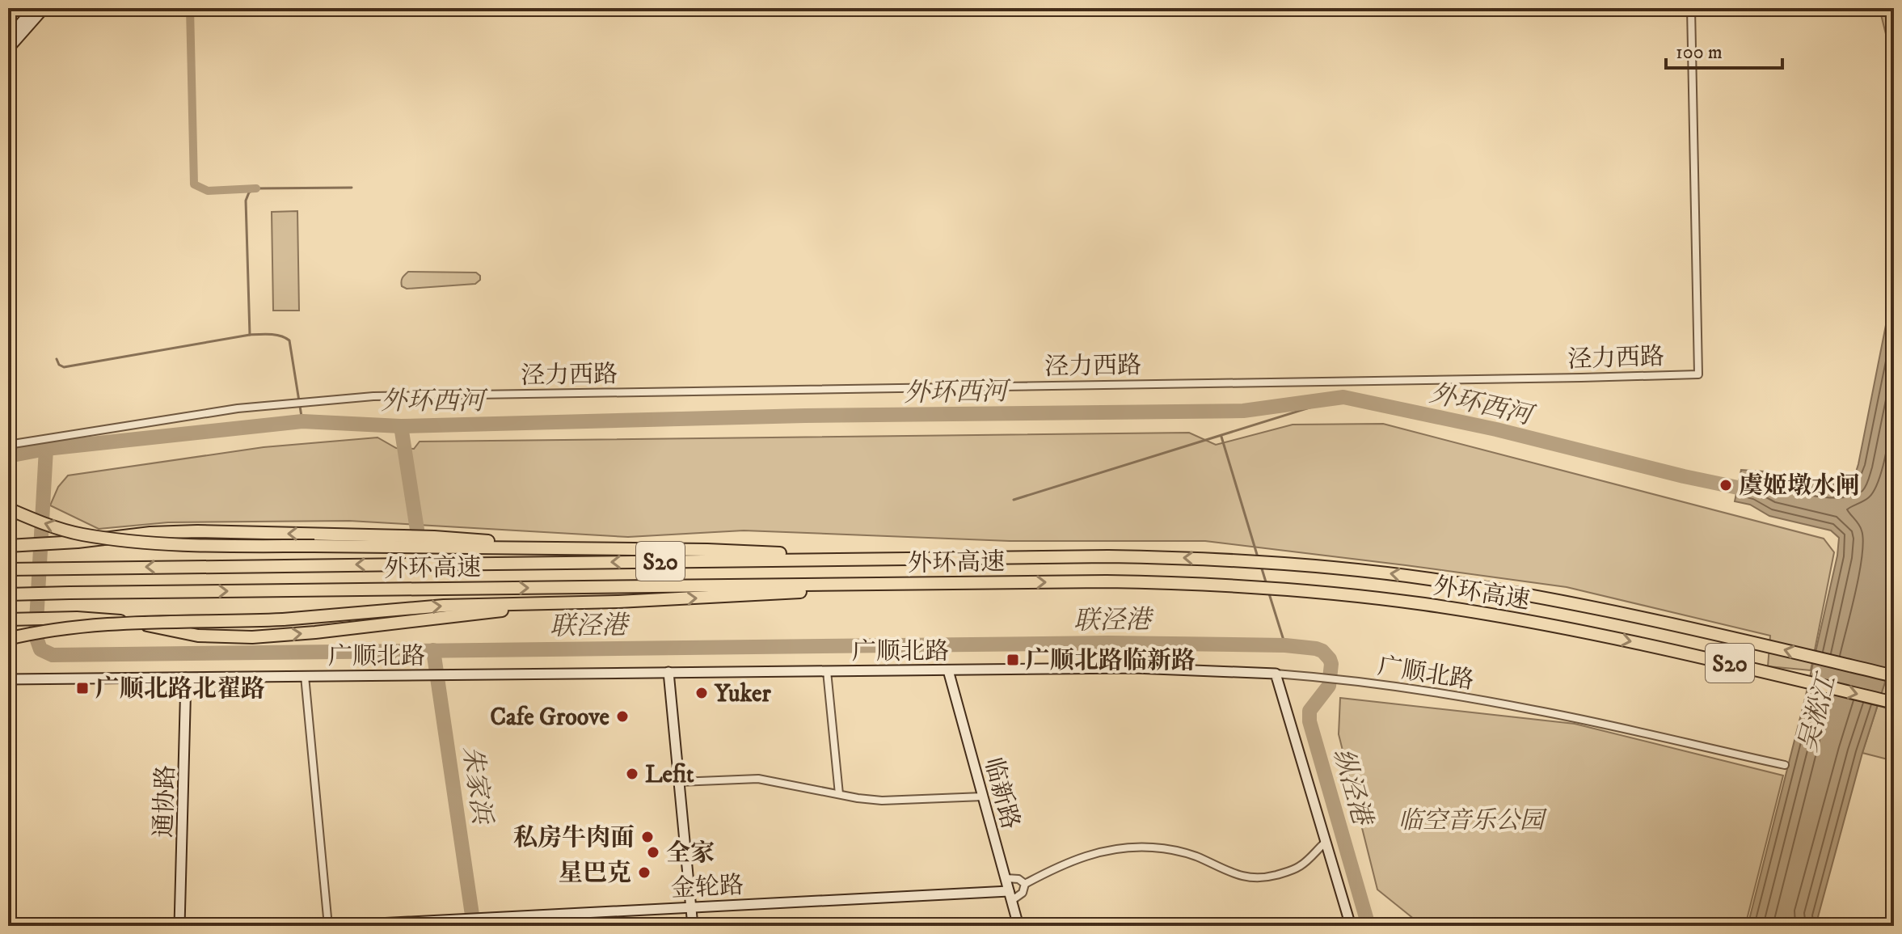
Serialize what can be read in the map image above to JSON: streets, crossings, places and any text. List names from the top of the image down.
{
  "streets": {
    "highway": ["S20", "外环高速"],
    "street": [
      "泾力西路",
      "广顺北路",
      "临新路",
      "通协路",
      "金轮路"
    ]
  },
  "crossings": [
    ["广顺北路", "临新路"],
    ["广顺北路", "通协路"],
    ["临新路", "金轮路"]
  ],
  "water": [
    "外环西河",
    "联泾港",
    "吴淞江",
    "朱家浜",
    "纵泾港"
  ],
  "parks": ["临空音乐公园"],
  "places": {
    "other": [
      "虞姬墩水闸",
      "Yuker",
      "Cafe Groove",
      "Lefit",
      "私房牛肉面",
      "全家",
      "星巴克"
    ],
    "transit": ["广顺北路临新路", "广顺北路北翟路"]
  },
  "scale_bar": "100 m"
}
